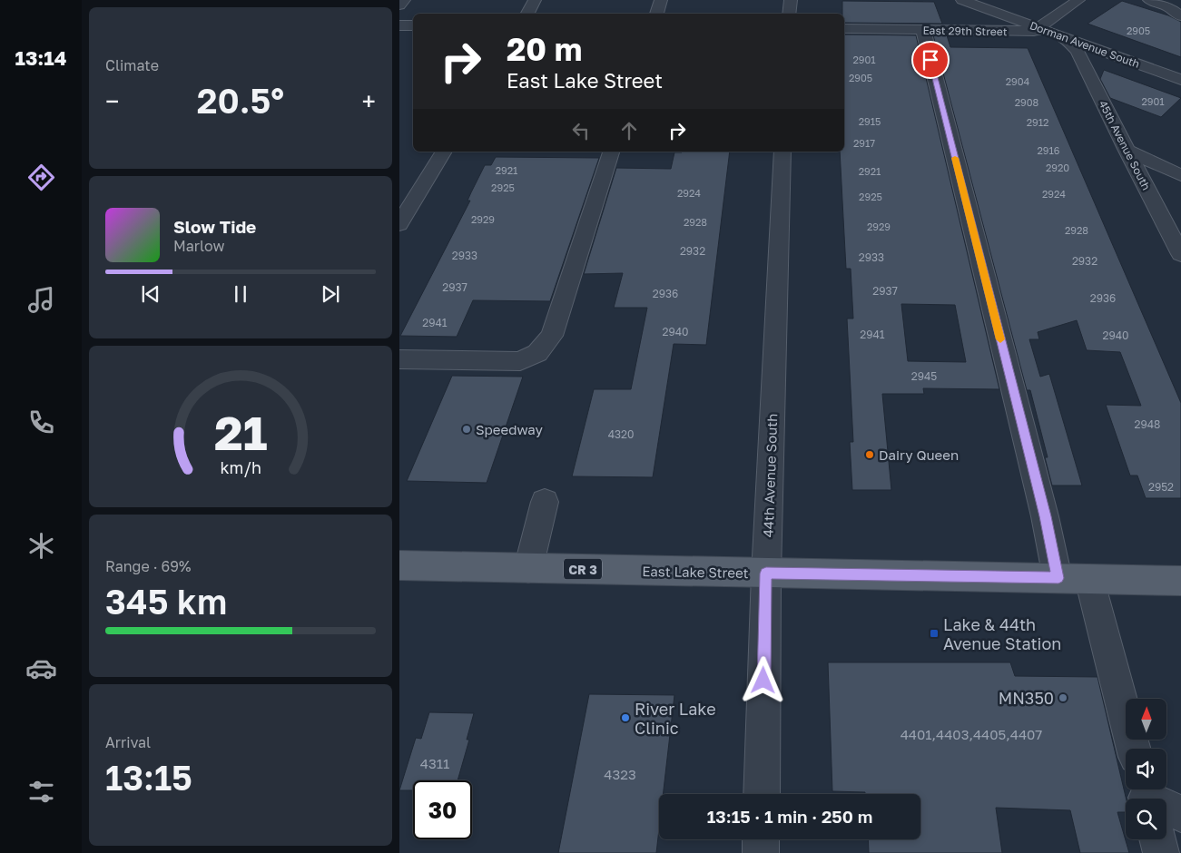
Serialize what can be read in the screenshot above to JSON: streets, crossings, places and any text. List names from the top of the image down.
{
  "streets": {
    "main road": ["CR 3", "East Lake Street"],
    "street": [
      "East 29th Street",
      "Dorman Avenue South",
      "45th Avenue South",
      "44th Avenue South"
    ]
  },
  "crossings": [
    ["East 29th Street", "Dorman Avenue South"],
    ["Dorman Avenue South", "45th Avenue South"],
    ["44th Avenue South", "East Lake Street"]
  ],
  "places": {
    "other": [
      "Speedway",
      "Dairy Queen",
      "MN350",
      "River Lake Clinic"
    ],
    "transit": ["Lake & 44th Avenue Station"]
  },
  "house_numbers": [
    "2905",
    "2901",
    "2905",
    "2904",
    "2901",
    "2908",
    "2915",
    "2912",
    "2917",
    "2916",
    "2920",
    "2921",
    "2921",
    "2925",
    "2924",
    "2924",
    "2925",
    "2929",
    "2928",
    "2929",
    "2928",
    "2932",
    "2933",
    "2933",
    "2932",
    "2937",
    "2937",
    "2936",
    "2936",
    "2941",
    "2940",
    "2941",
    "2940",
    "2945",
    "2948",
    "4320",
    "2952",
    "4401,4403,4405,4407",
    "4311",
    "4323"
  ],
  "north": "top",
  "page": {
    "tabs": "13:14",
    "tile": [
      "Climate",
      ["Range · 69%", "345 km"],
      ["Arrival", "13:15"]
    ],
    "turn": ["20 m", "East Lake Street"],
    "heat": ["−", "20.5°", "+"],
    "song": ["Slow Tide", "Marlow"],
    "limit": "30",
    "trip": "13:15 · 1 min · 250 m",
    "gauge": ["21", "km/h"]
  }
}
